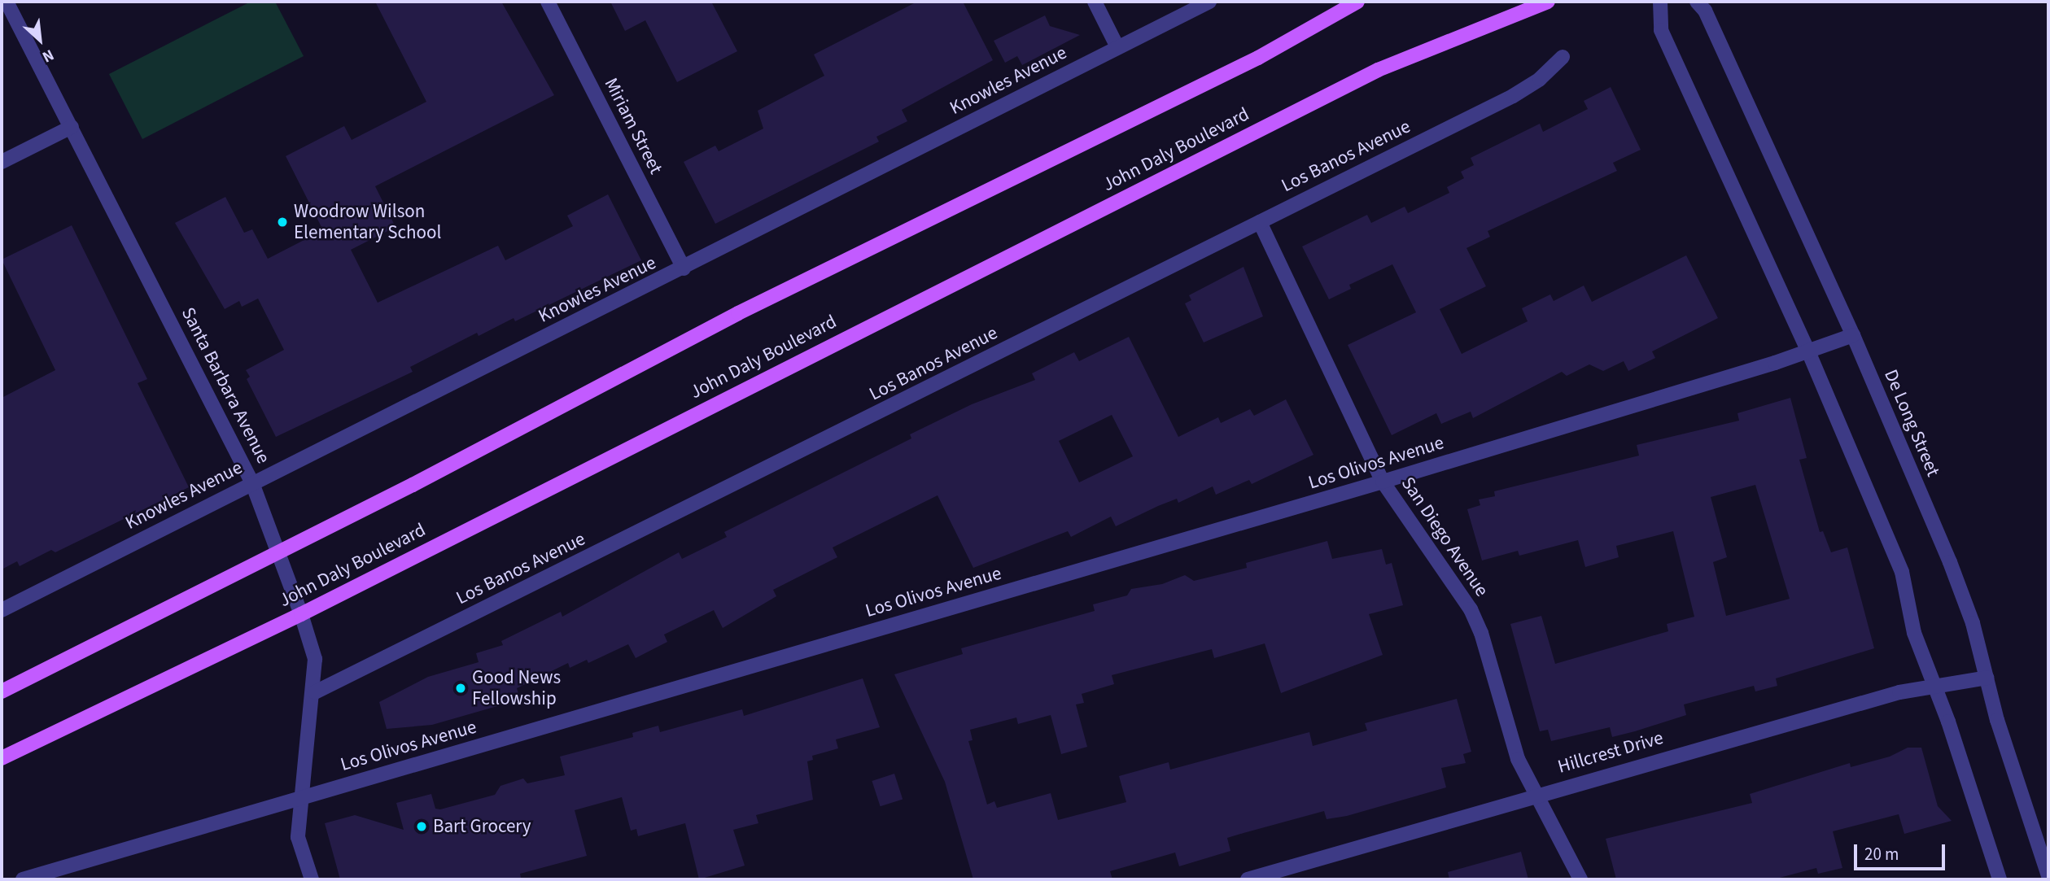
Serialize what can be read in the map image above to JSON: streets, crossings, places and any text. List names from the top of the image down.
{
  "streets": {
    "main road": ["John Daly Boulevard"],
    "street": [
      "Knowles Avenue",
      "Miriam Street",
      "Los Banos Avenue",
      "Santa Barbara Avenue",
      "De Long Street",
      "Los Olivos Avenue",
      "San Diego Avenue",
      "Hillcrest Drive"
    ]
  },
  "crossings": [
    ["Knowles Avenue", "Miriam Street"],
    ["Knowles Avenue", "Santa Barbara Avenue"],
    ["John Daly Boulevard", "Santa Barbara Avenue"],
    ["Los Banos Avenue", "Santa Barbara Avenue"],
    ["Los Banos Avenue", "San Diego Avenue"],
    ["Santa Barbara Avenue", "Los Olivos Avenue"],
    ["De Long Street", "Los Olivos Avenue"],
    ["De Long Street", "Hillcrest Drive"],
    ["Los Olivos Avenue", "San Diego Avenue"],
    ["San Diego Avenue", "Hillcrest Drive"]
  ],
  "places": ["Woodrow Wilson Elementary School", "Good News Fellowship", "Bart Grocery"],
  "scale_bar": "20 m",
  "north": "bottom right"
}
